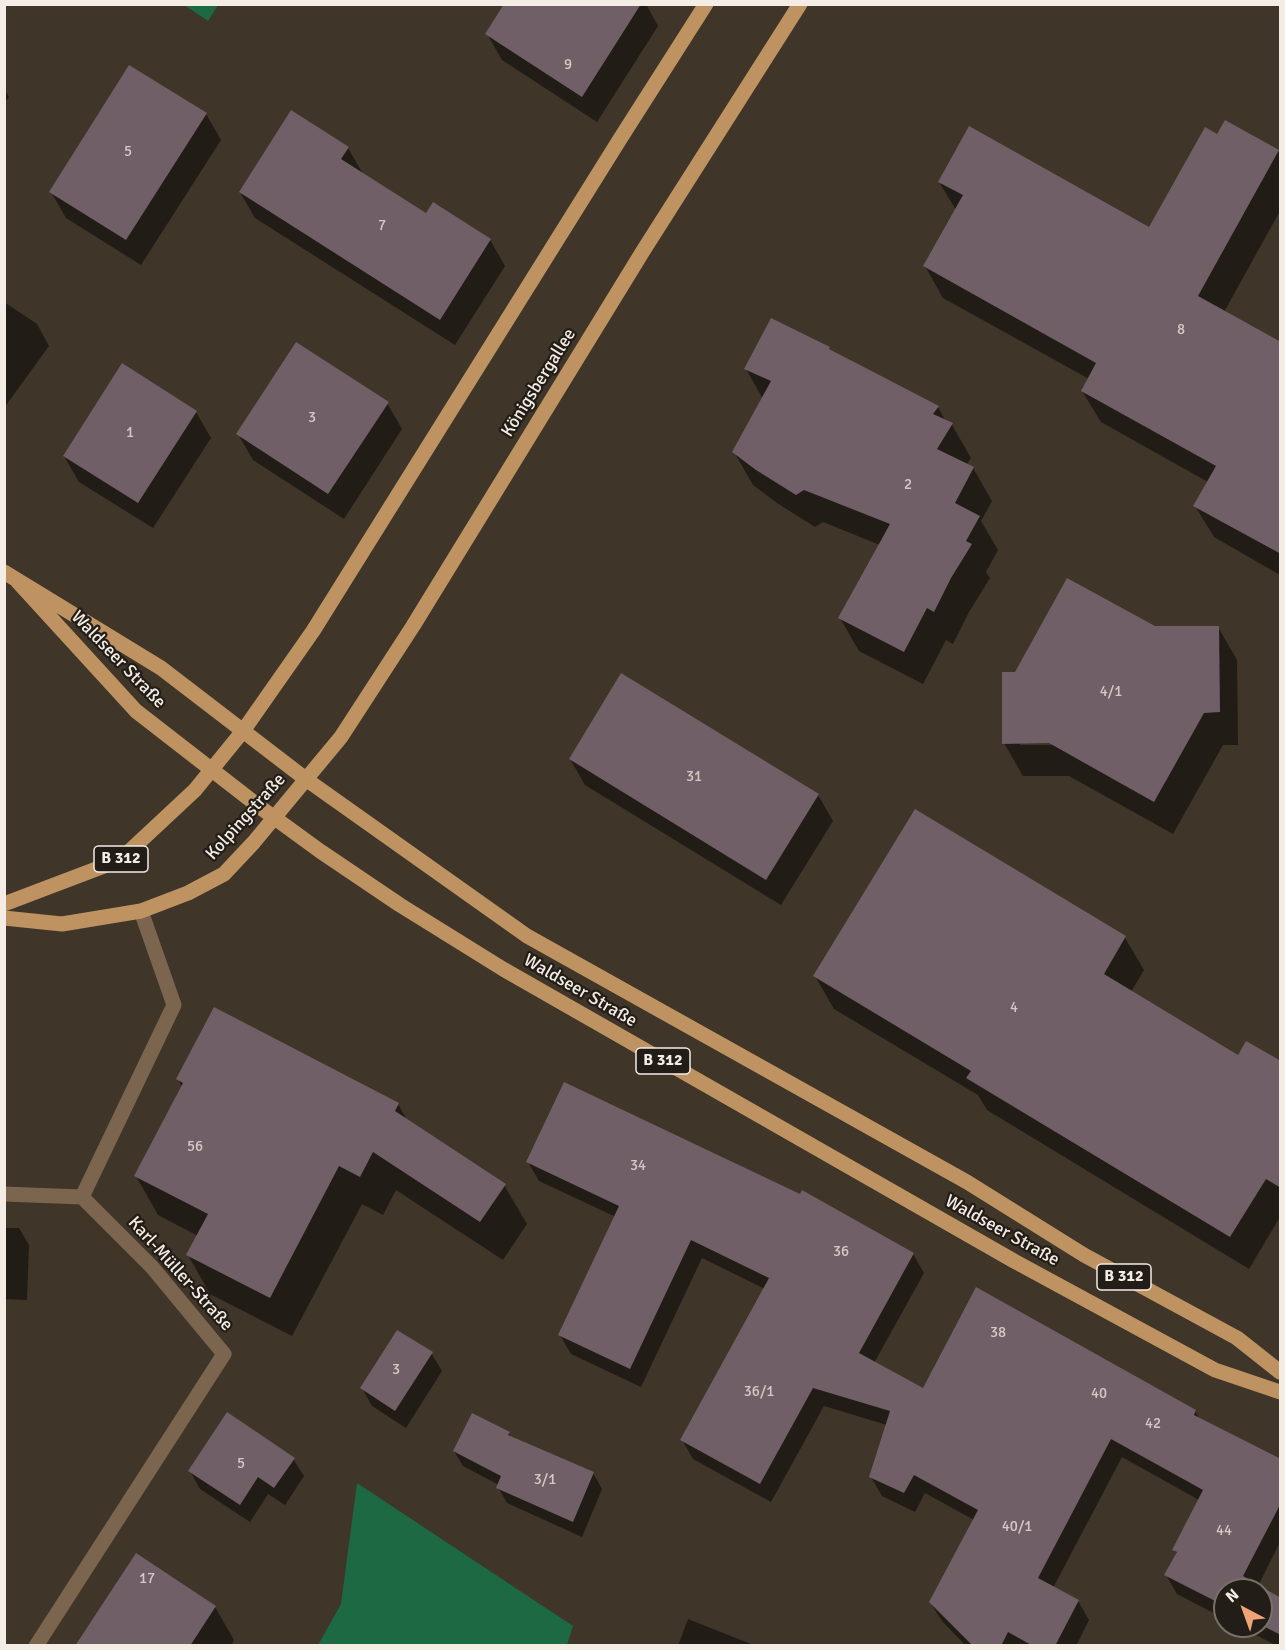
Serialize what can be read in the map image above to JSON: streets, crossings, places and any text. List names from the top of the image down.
{
  "streets": {
    "main road": [
      "Königsbergallee",
      "Waldseer Straße",
      "Kolpingstraße",
      "B 312"
    ],
    "street": ["Karl-Müller-Straße"]
  },
  "crossings": [
    ["Königsbergallee", "Waldseer Straße"],
    ["Königsbergallee", "Kolpingstraße"],
    ["Waldseer Straße", "Kolpingstraße"],
    ["Waldseer Straße", "B 312"]
  ],
  "house_numbers": [
    "9",
    "5",
    "7",
    "8",
    "3",
    "1",
    "2",
    "4/1",
    "31",
    "4",
    "56",
    "34",
    "36",
    "38",
    "3",
    "36/1",
    "40",
    "42",
    "5",
    "3/1",
    "40/1",
    "44",
    "17"
  ],
  "north": "top left"
}
